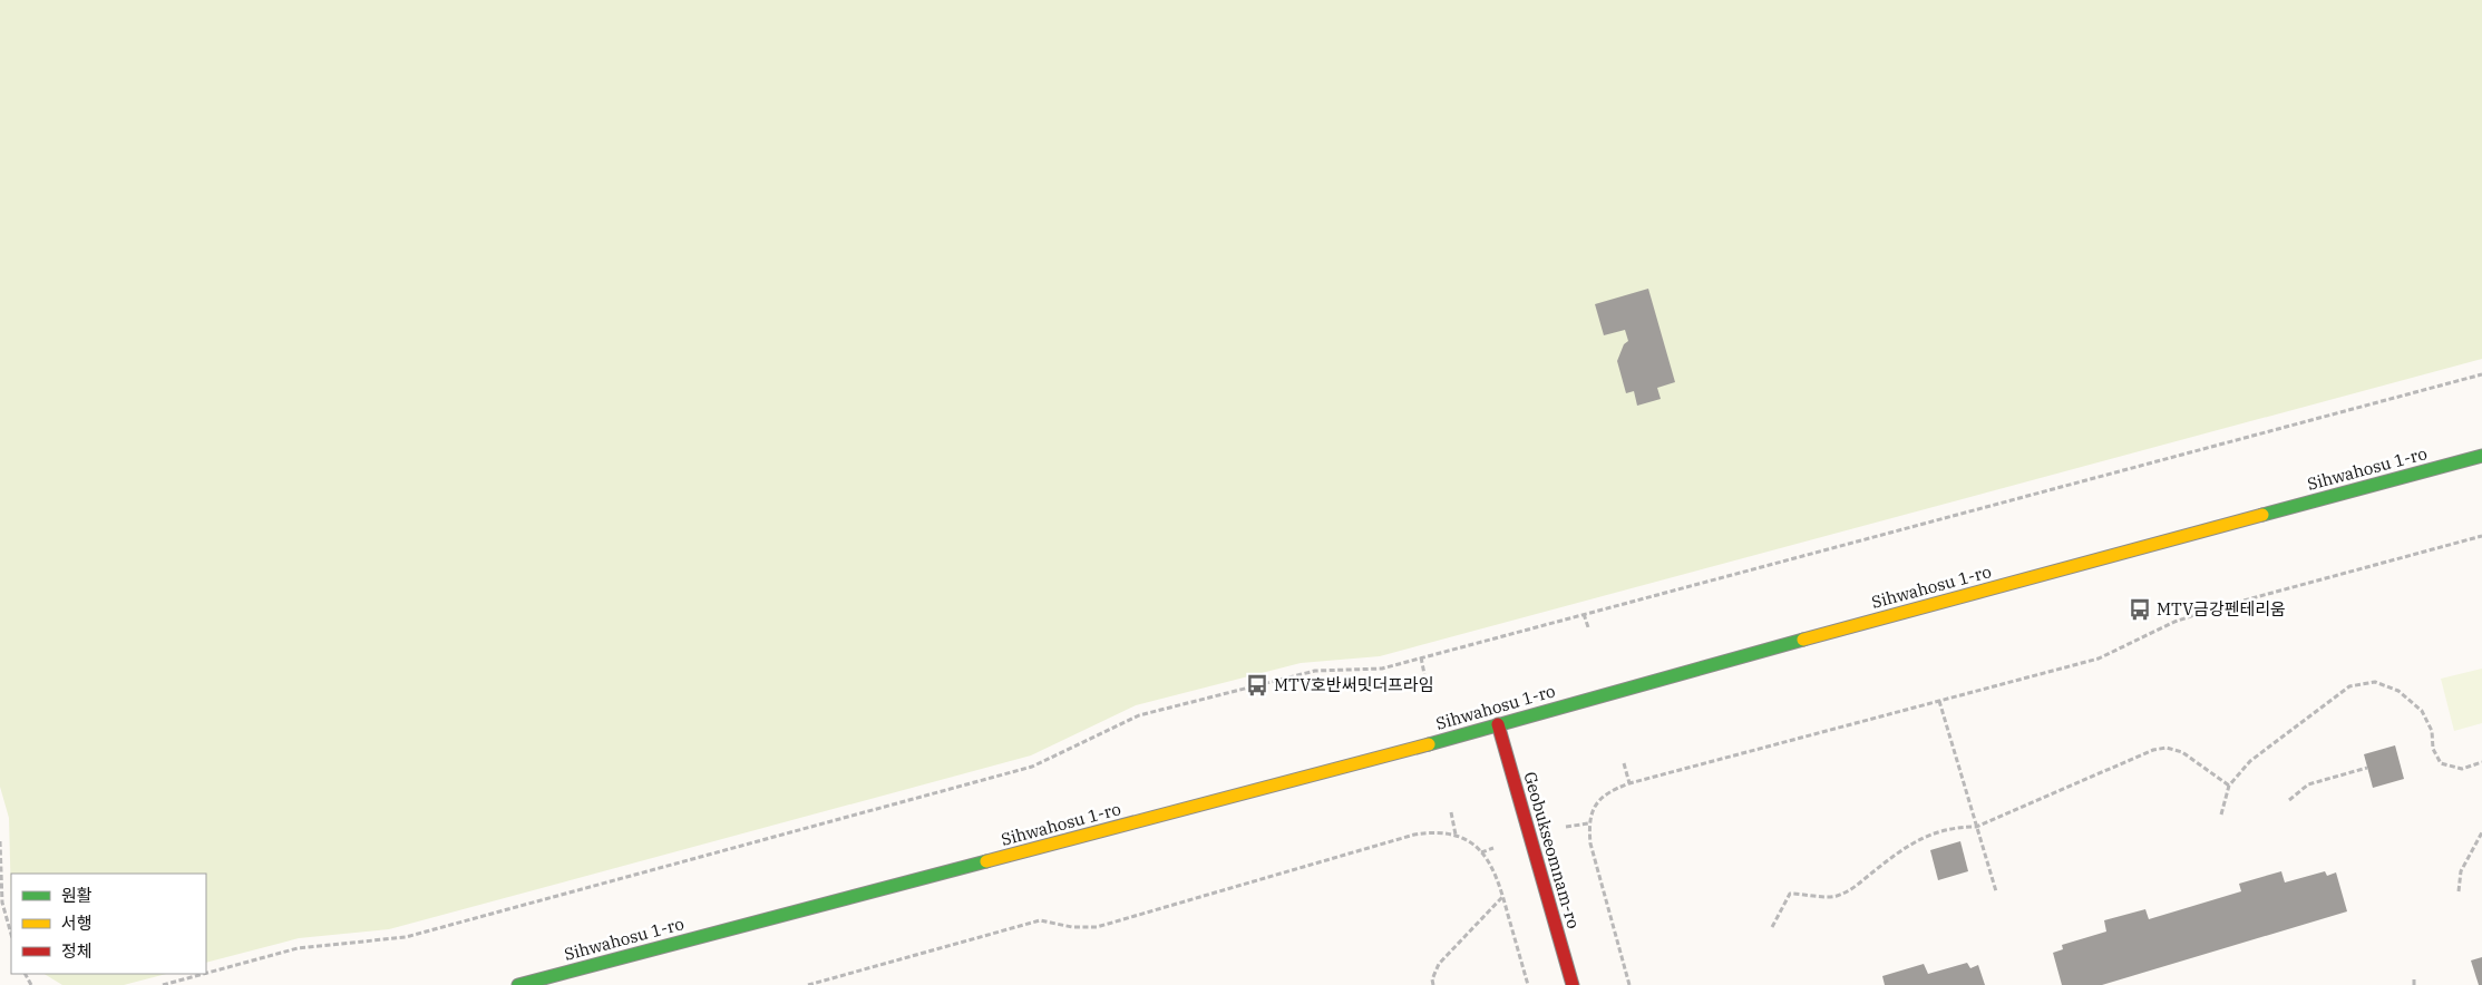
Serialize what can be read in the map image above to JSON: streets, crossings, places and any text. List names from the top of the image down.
{
  "streets": {
    "main road": ["Sihwahosu 1-ro", "Geobukseomnam-ro"]
  },
  "crossings": [
    ["Sihwahosu 1-ro", "Geobukseomnam-ro"]
  ],
  "places": {
    "bus stop": ["MTV금강펜테리움", "MTV호반써밋더프라임"]
  },
  "legend": ["원활", "서행", "정체"]
}
